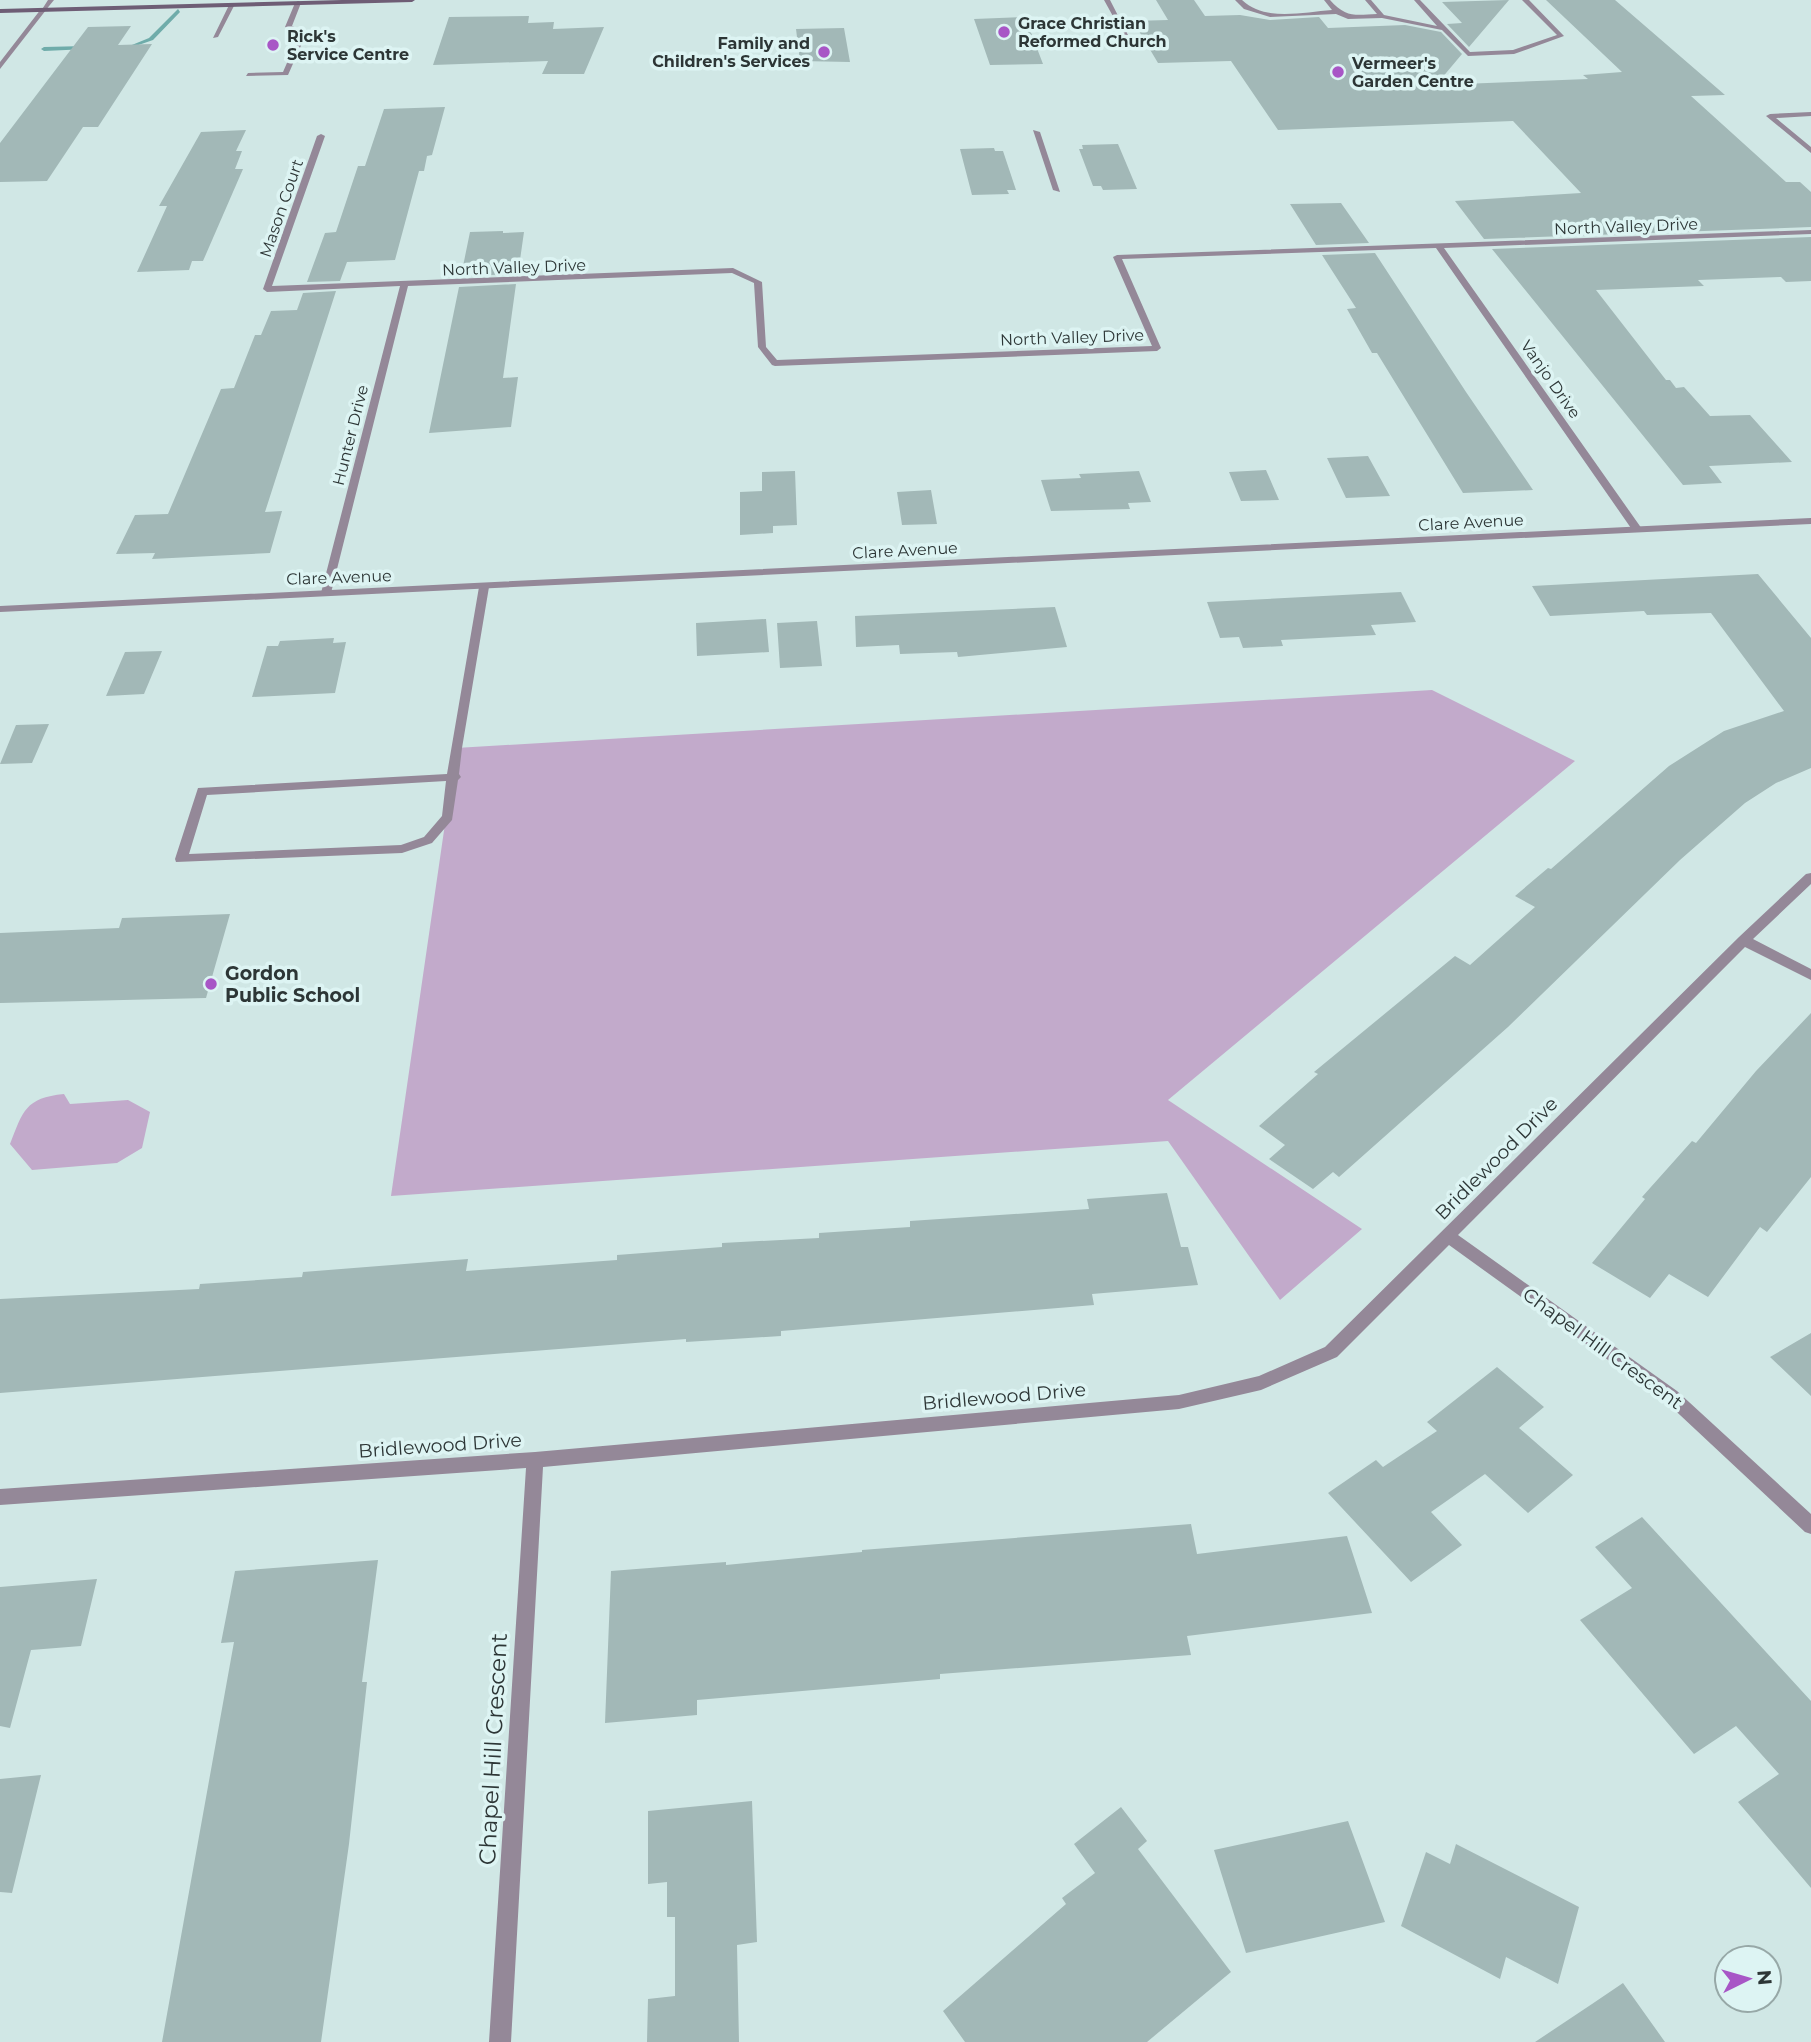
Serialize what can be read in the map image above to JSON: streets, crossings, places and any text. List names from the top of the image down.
{
  "streets": {
    "street": [
      "Mason Court",
      "North Valley Drive",
      "Vanjo Drive",
      "Hunter Drive",
      "Clare Avenue",
      "Bridlewood Drive",
      "Chapel Hill Crescent"
    ]
  },
  "crossings": [
    ["Mason Court", "North Valley Drive"],
    ["North Valley Drive", "Vanjo Drive"],
    ["North Valley Drive", "Hunter Drive"],
    ["Vanjo Drive", "Clare Avenue"],
    ["Hunter Drive", "Clare Avenue"],
    ["Bridlewood Drive", "Chapel Hill Crescent"]
  ],
  "places": [
    "Grace Christian Reformed Church",
    "Rick's Service Centre",
    "Family and Children's Services",
    "Vermeer's Garden Centre",
    "Gordon Public School"
  ],
  "north": "right"
}
